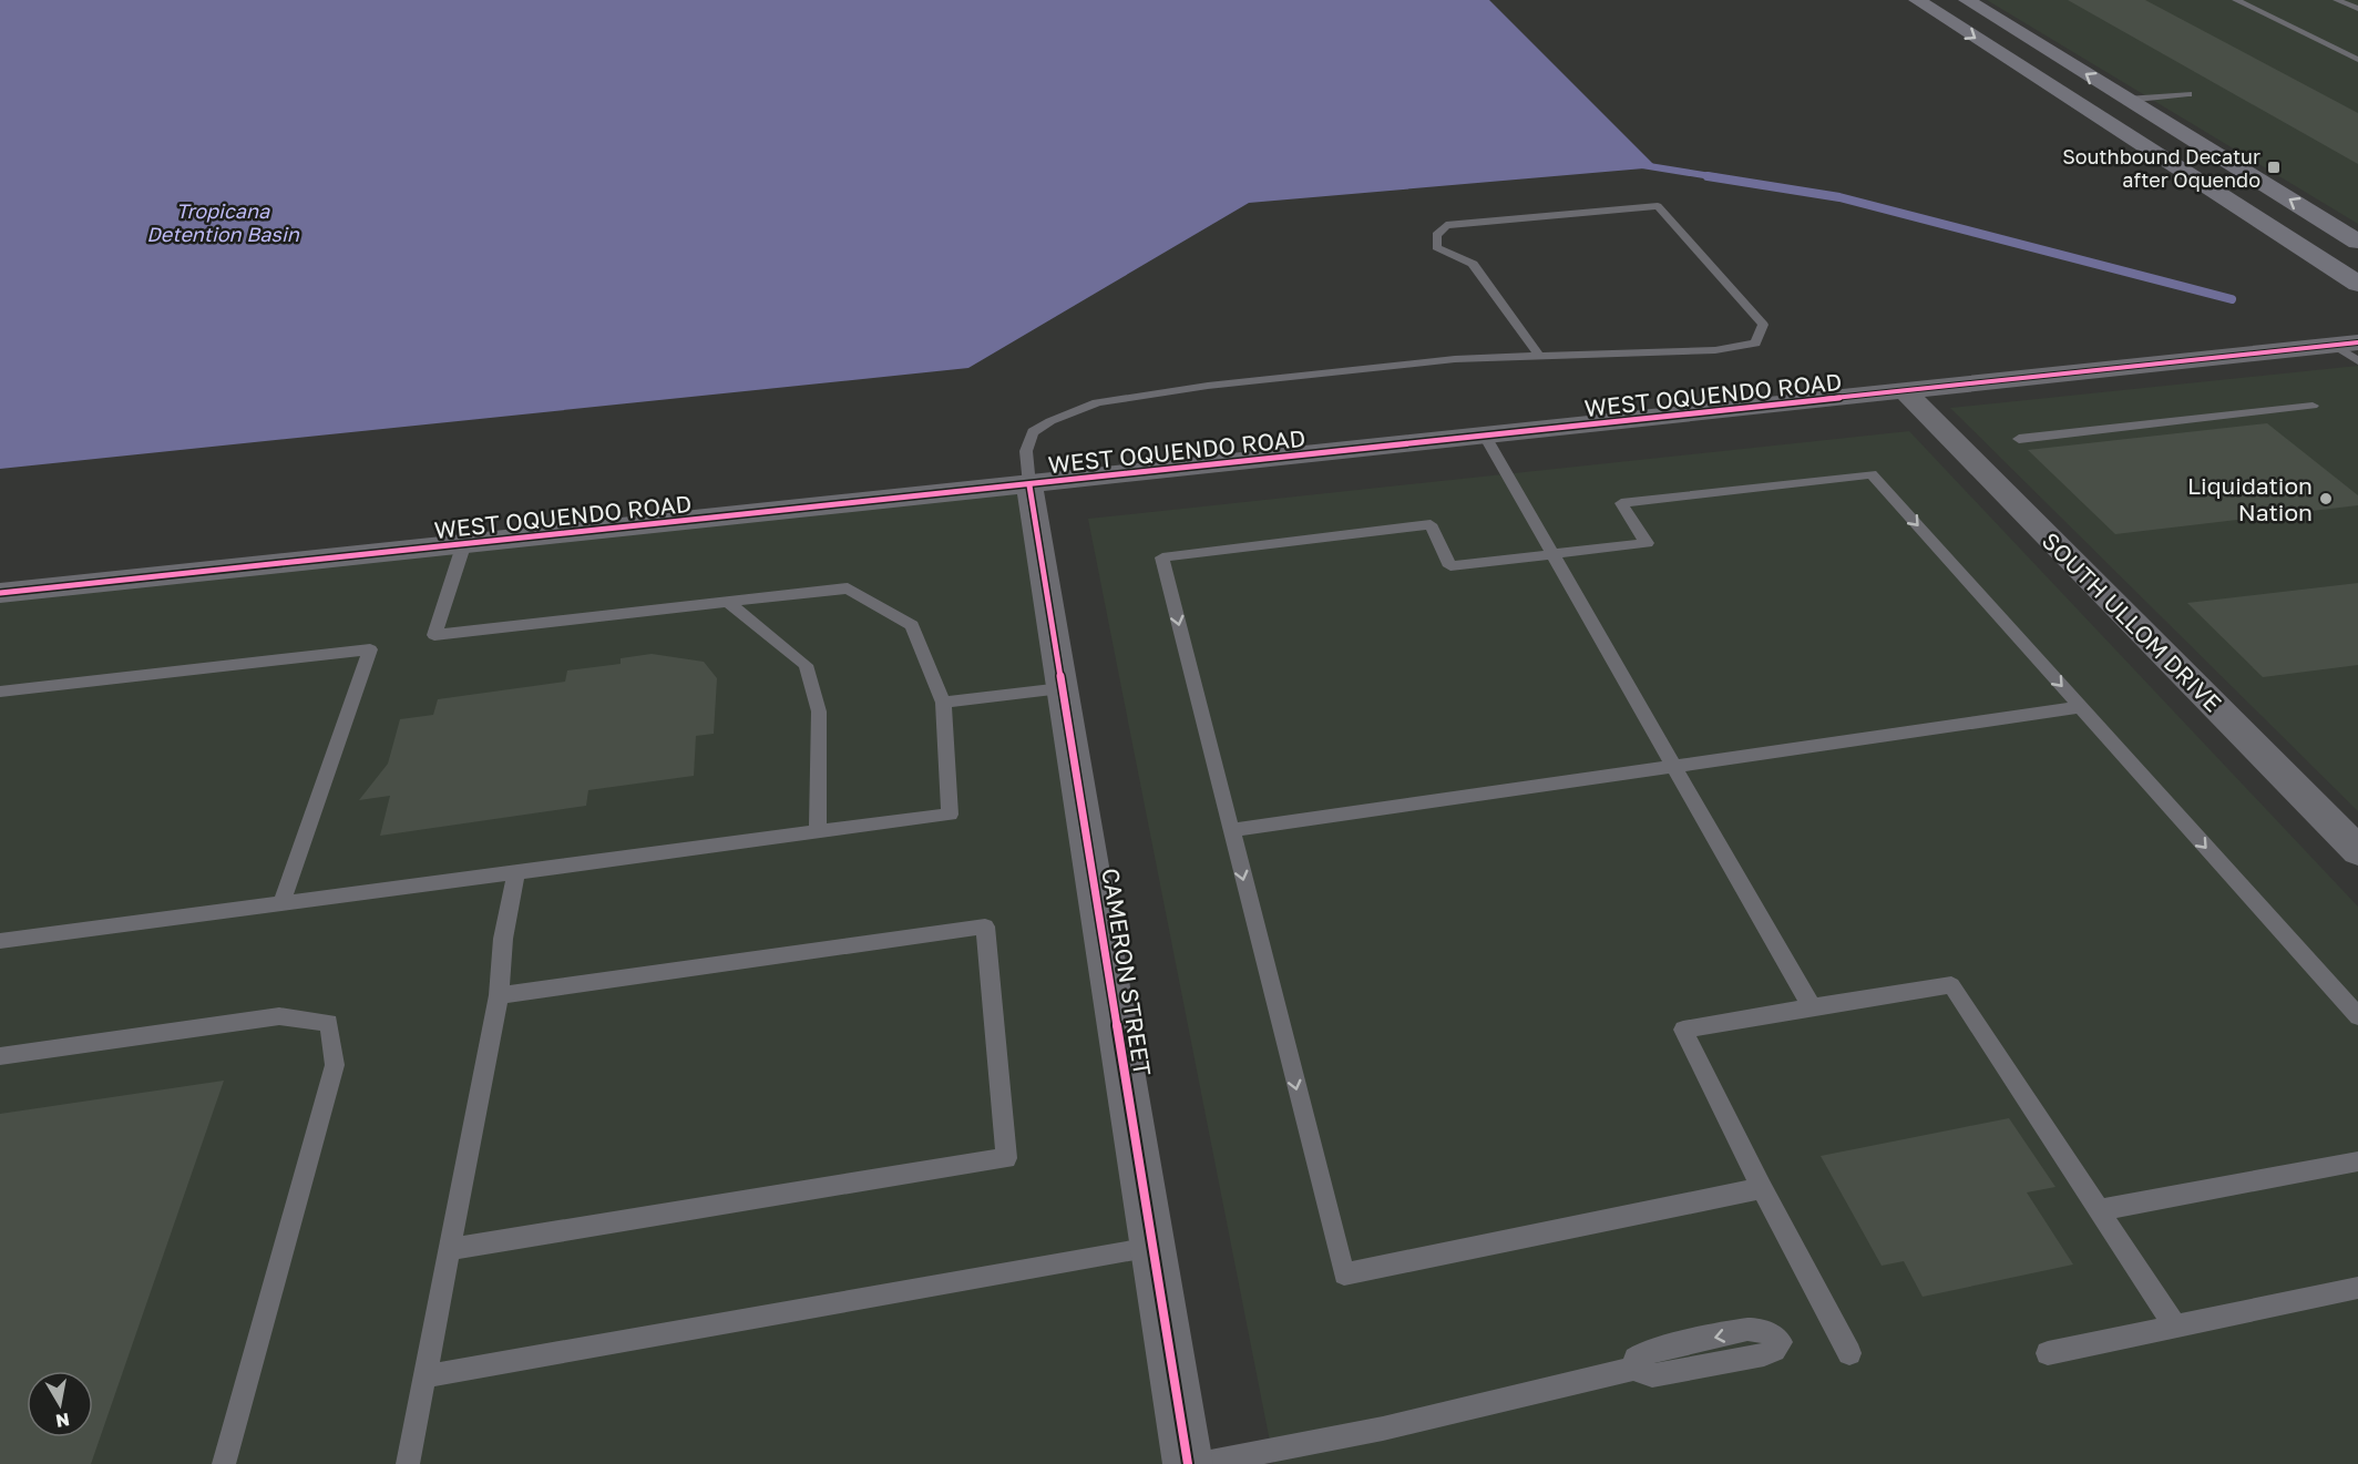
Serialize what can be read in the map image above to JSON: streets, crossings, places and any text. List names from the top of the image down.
{
  "streets": {
    "street": ["WEST OQUENDO ROAD", "SOUTH ULLOM DRIVE", "CAMERON STREET"]
  },
  "crossings": [
    ["WEST OQUENDO ROAD", "SOUTH ULLOM DRIVE"],
    ["WEST OQUENDO ROAD", "CAMERON STREET"]
  ],
  "water": ["Tropicana Detention Basin"],
  "places": {
    "transit": ["Southbound Decatur after Oquendo"],
    "other": ["Liquidation Nation"]
  },
  "north": "bottom"
}
